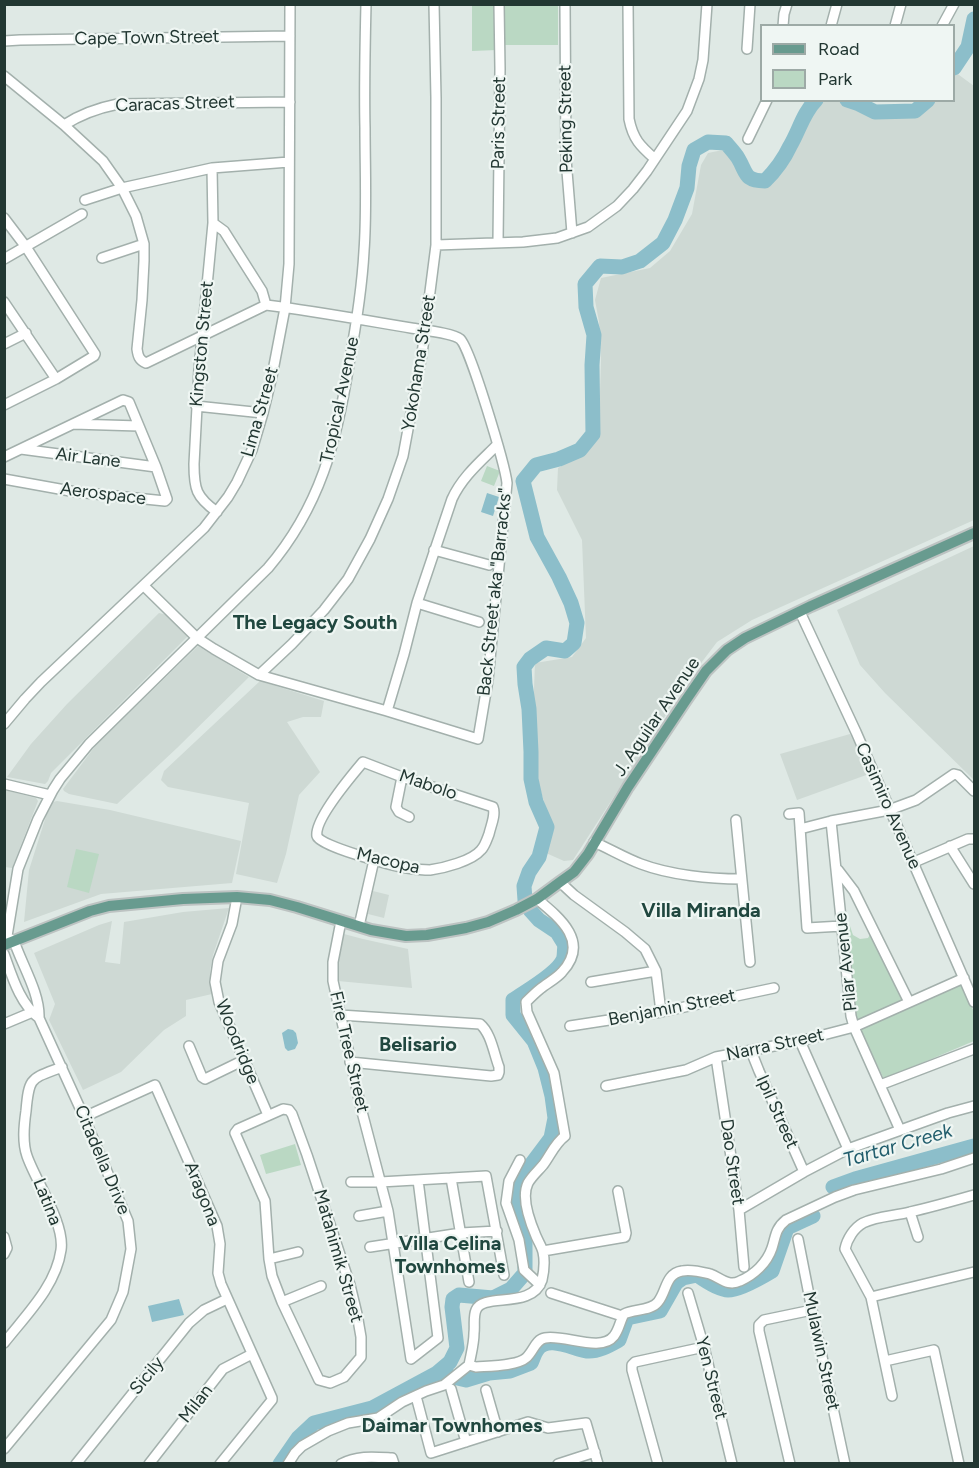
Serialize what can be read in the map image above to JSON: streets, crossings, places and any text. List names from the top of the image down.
{
  "streets": {
    "main road": ["J. Aguilar Avenue"],
    "street": [
      "Cape Town Street",
      "Caracas Street",
      "Peking Street",
      "Paris Street",
      "Kingston Street",
      "Yokohama Street",
      "Tropical Avenue",
      "Lima Street",
      "Air Lane",
      "Aerospace",
      "Back Street aka \"Barracks\"",
      "Mabolo",
      "Casimiro Avenue",
      "Macopa",
      "Pilar Avenue",
      "Benjamin Street",
      "Woodridge",
      "Narra Street",
      "Fire Tree Street",
      "Ipil Street",
      "Citadella Drive",
      "Dao Street",
      "Aragona",
      "Latina",
      "Matahimik Street",
      "Mulawin Street",
      "Sicily",
      "Yen Street",
      "Milan"
    ]
  },
  "crossings": [
    ["Cape Town Street", "Lima Street"],
    ["Caracas Street", "Lima Street"],
    ["Kingston Street", "Lima Street"],
    ["Yokohama Street", "Back Street aka \"Barracks\""],
    ["Tropical Avenue", "Citadella Drive"],
    ["Air Lane", "Aerospace"],
    ["J. Aguilar Avenue", "Casimiro Avenue"],
    ["Mabolo", "Macopa"],
    ["Casimiro Avenue", "Narra Street"],
    ["Pilar Avenue", "Narra Street"],
    ["Woodridge", "Matahimik Street"],
    ["Narra Street", "Ipil Street"],
    ["Narra Street", "Dao Street"],
    ["Citadella Drive", "Aragona"],
    ["Citadella Drive", "Latina"],
    ["Aragona", "Sicily"],
    ["Aragona", "Milan"]
  ],
  "districts": [
    "The Legacy South",
    "Villa Miranda",
    "Belisario",
    "Villa Celina Townhomes",
    "Daimar Townhomes"
  ],
  "water": ["Tartar Creek"],
  "legend": ["Road", "Park"]
}
